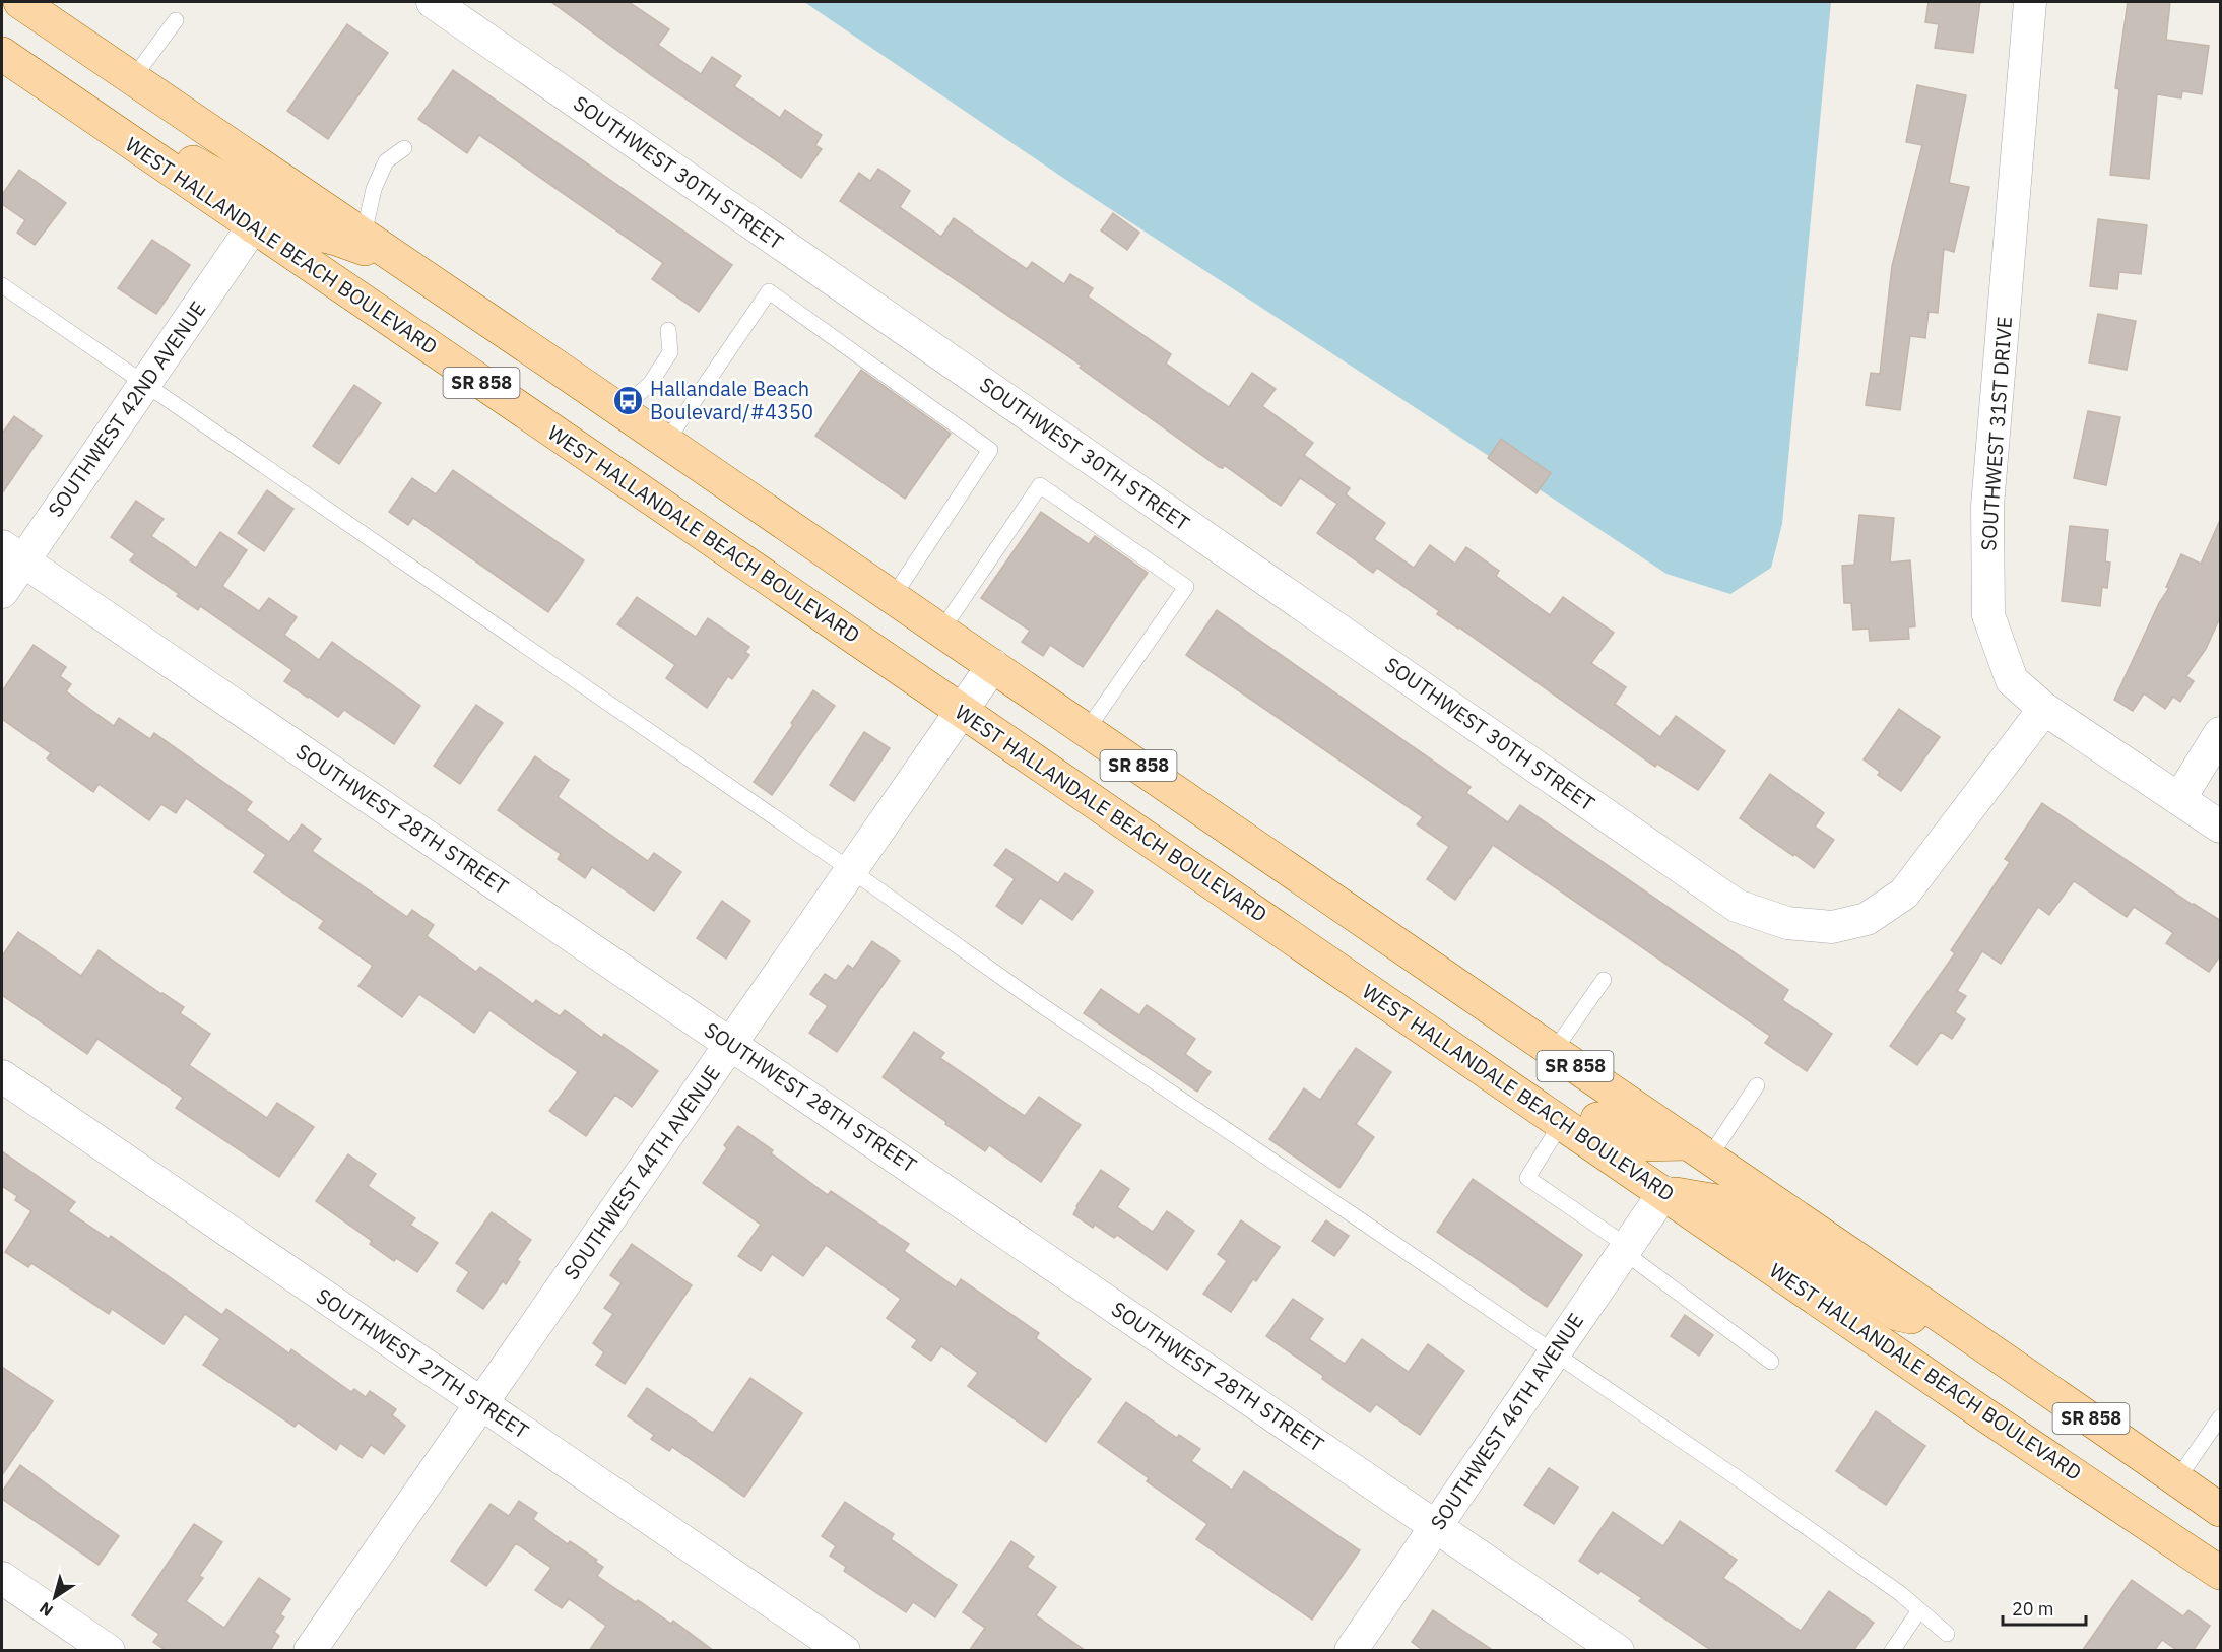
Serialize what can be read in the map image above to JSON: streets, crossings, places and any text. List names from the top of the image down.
{
  "streets": {
    "main road": ["WEST HALLANDALE BEACH BOULEVARD", "SR 858"],
    "street": [
      "SOUTHWEST 30TH STREET",
      "SOUTHWEST 42ND AVENUE",
      "SOUTHWEST 31ST DRIVE",
      "SOUTHWEST 28TH STREET",
      "SOUTHWEST 44TH AVENUE",
      "SOUTHWEST 27TH STREET",
      "SOUTHWEST 46TH AVENUE"
    ]
  },
  "crossings": [
    ["SOUTHWEST 30TH STREET", "SOUTHWEST 31ST DRIVE"],
    ["WEST HALLANDALE BEACH BOULEVARD", "SOUTHWEST 42ND AVENUE"],
    ["WEST HALLANDALE BEACH BOULEVARD", "SOUTHWEST 44TH AVENUE"],
    ["WEST HALLANDALE BEACH BOULEVARD", "SOUTHWEST 46TH AVENUE"],
    ["SR 858", "SOUTHWEST 44TH AVENUE"],
    ["SOUTHWEST 42ND AVENUE", "SOUTHWEST 28TH STREET"],
    ["SOUTHWEST 28TH STREET", "SOUTHWEST 44TH AVENUE"],
    ["SOUTHWEST 28TH STREET", "SOUTHWEST 46TH AVENUE"],
    ["SOUTHWEST 44TH AVENUE", "SOUTHWEST 27TH STREET"]
  ],
  "places": {
    "bus stop": ["Hallandale Beach Boulevard/#4350"]
  },
  "scale_bar": "20 m",
  "north": "bottom left"
}
